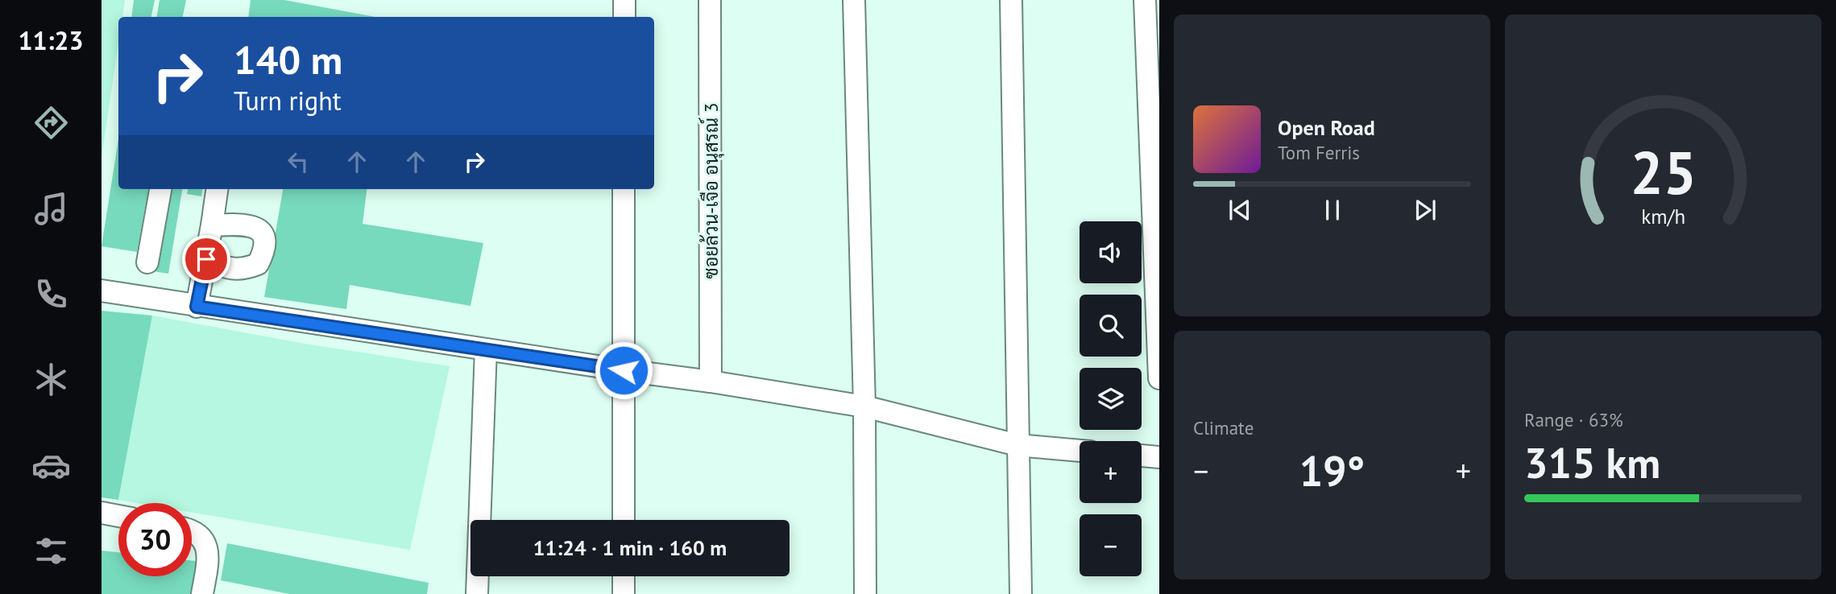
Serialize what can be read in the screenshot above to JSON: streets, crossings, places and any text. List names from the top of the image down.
{
  "streets": {
    "street": ["ซอยล้วน-เจือ อนุสรณ์ 3"]
  },
  "page": {
    "tabs": "11:23",
    "turn": ["140 m", "Turn right"],
    "song": ["Open Road", "Tom Ferris"],
    "map_buttons": ["+", "−"],
    "tile": [
      "Climate",
      ["Range · 63%", "315 km"]
    ],
    "heat": ["−", "19°", "+"],
    "limit": "30",
    "trip": "11:24 · 1 min · 160 m",
    "gauge": ["25", "km/h"]
  }
}
